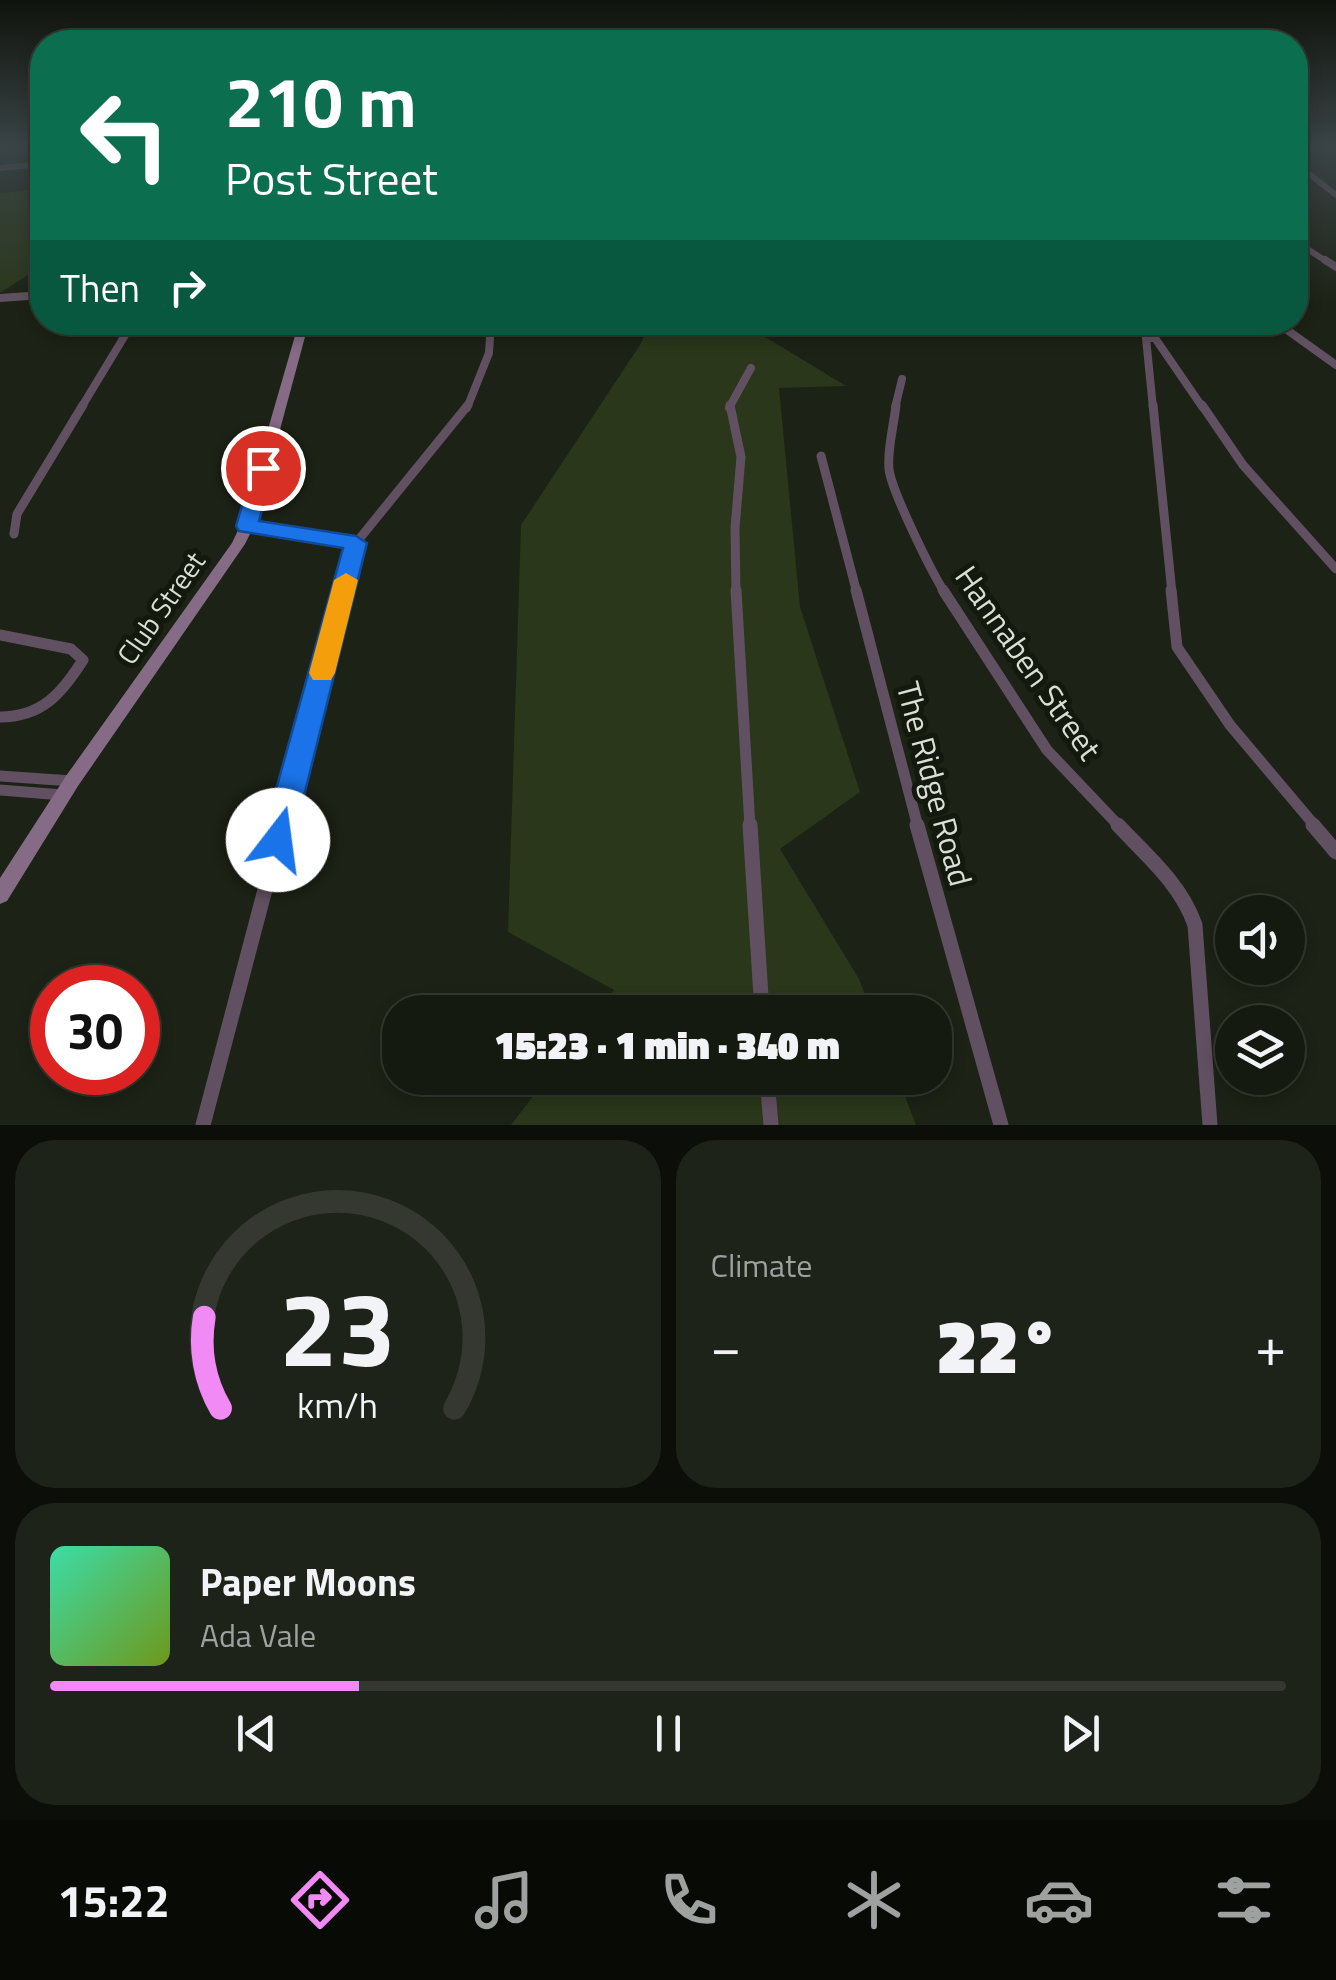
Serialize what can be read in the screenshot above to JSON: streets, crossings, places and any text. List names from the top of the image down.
{
  "streets": {
    "main road": ["Club Street"],
    "street": ["Hannaben Street", "The Ridge Road"]
  },
  "page": {
    "turn": ["210 m", "Post Street"],
    "then": "Then",
    "limit": "30",
    "trip": "15:23 · 1 min · 340 m",
    "tile": "Climate",
    "heat": ["−", "22°", "+"],
    "song": ["Paper Moons", "Ada Vale"],
    "tabs": "15:22",
    "gauge": ["23", "km/h"]
  }
}
